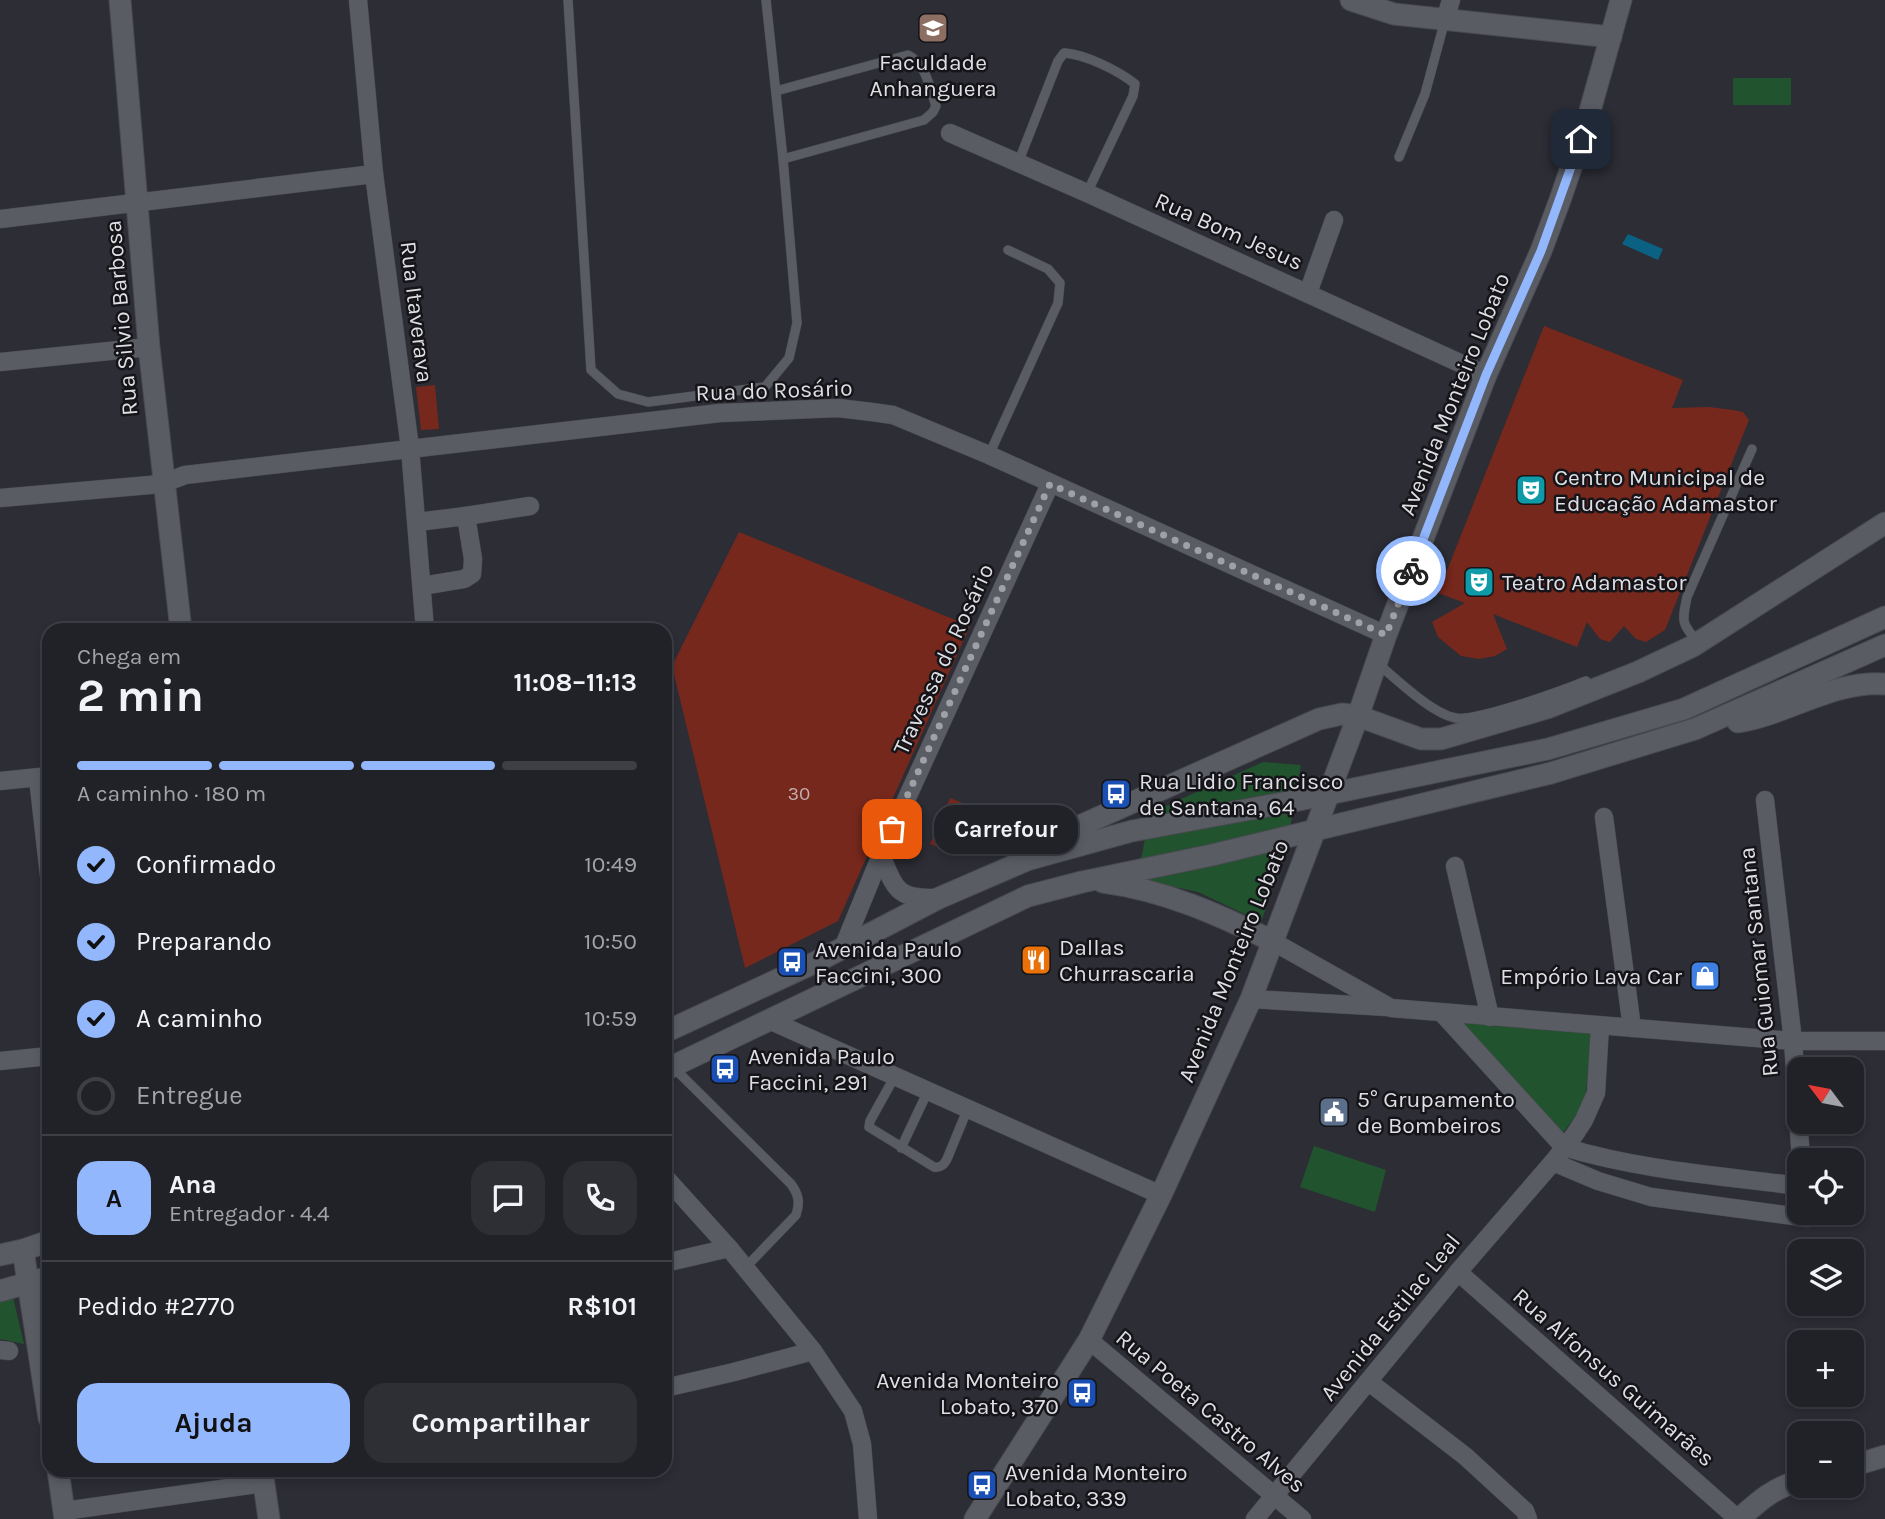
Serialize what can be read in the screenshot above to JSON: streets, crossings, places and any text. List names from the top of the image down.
{
  "streets": {
    "main road": ["Rua Silvio Barbosa", "Avenida Monteiro Lobato"],
    "street": [
      "Rua Bom Jesus",
      "Rua Itaverava",
      "Rua do Rosário",
      "Travessa do Rosário",
      "Rua Guiomar Santana",
      "Avenida Estilac Leal",
      "Rua Alfonsus Guimarães",
      "Rua Poeta Castro Alves"
    ]
  },
  "crossings": [
    ["Rua Bom Jesus", "Avenida Monteiro Lobato"],
    ["Rua Itaverava", "Rua do Rosário"],
    ["Rua Silvio Barbosa", "Rua do Rosário"],
    ["Rua do Rosário", "Avenida Monteiro Lobato"],
    ["Rua do Rosário", "Travessa do Rosário"],
    ["Avenida Monteiro Lobato", "Rua Poeta Castro Alves"],
    ["Avenida Estilac Leal", "Rua Alfonsus Guimarães"],
    ["Avenida Estilac Leal", "Rua Poeta Castro Alves"]
  ],
  "places": {
    "school or university": ["Faculdade Anhanguera"],
    "theatre": ["Centro Municipal de Educação Adamastor", "Teatro Adamastor"],
    "bus stop": [
      "Rua Lidio Francisco de Santana, 64",
      "Avenida Paulo Faccini, 300",
      "Avenida Paulo Faccini, 291",
      "Avenida Monteiro Lobato, 370",
      "Avenida Monteiro Lobato, 339"
    ],
    "other": ["Carrefour"],
    "restaurant": ["Dallas Churrascaria"],
    "shop": ["Empório Lava Car"],
    "public building": ["5° Grupamento de Bombeiros"]
  },
  "house_numbers": ["30"],
  "north": "top left",
  "page": {
    "heading": ["2 min", "Chega em", "11:08–11:13"],
    "panel": [
      "Ana",
      "Entregador · 4.4",
      "Pedido #2770",
      "R$101"
    ],
    "bar": "A caminho · 180 m",
    "bubble": "Carrefour",
    "list": [
      ["Confirmado", "10:49"],
      ["Preparando", "10:50"],
      ["A caminho", "10:59"],
      "Entregue"
    ],
    "map_buttons": ["+", "−"],
    "round": "A",
    "buttons": ["Ajuda", "Compartilhar"]
  }
}
